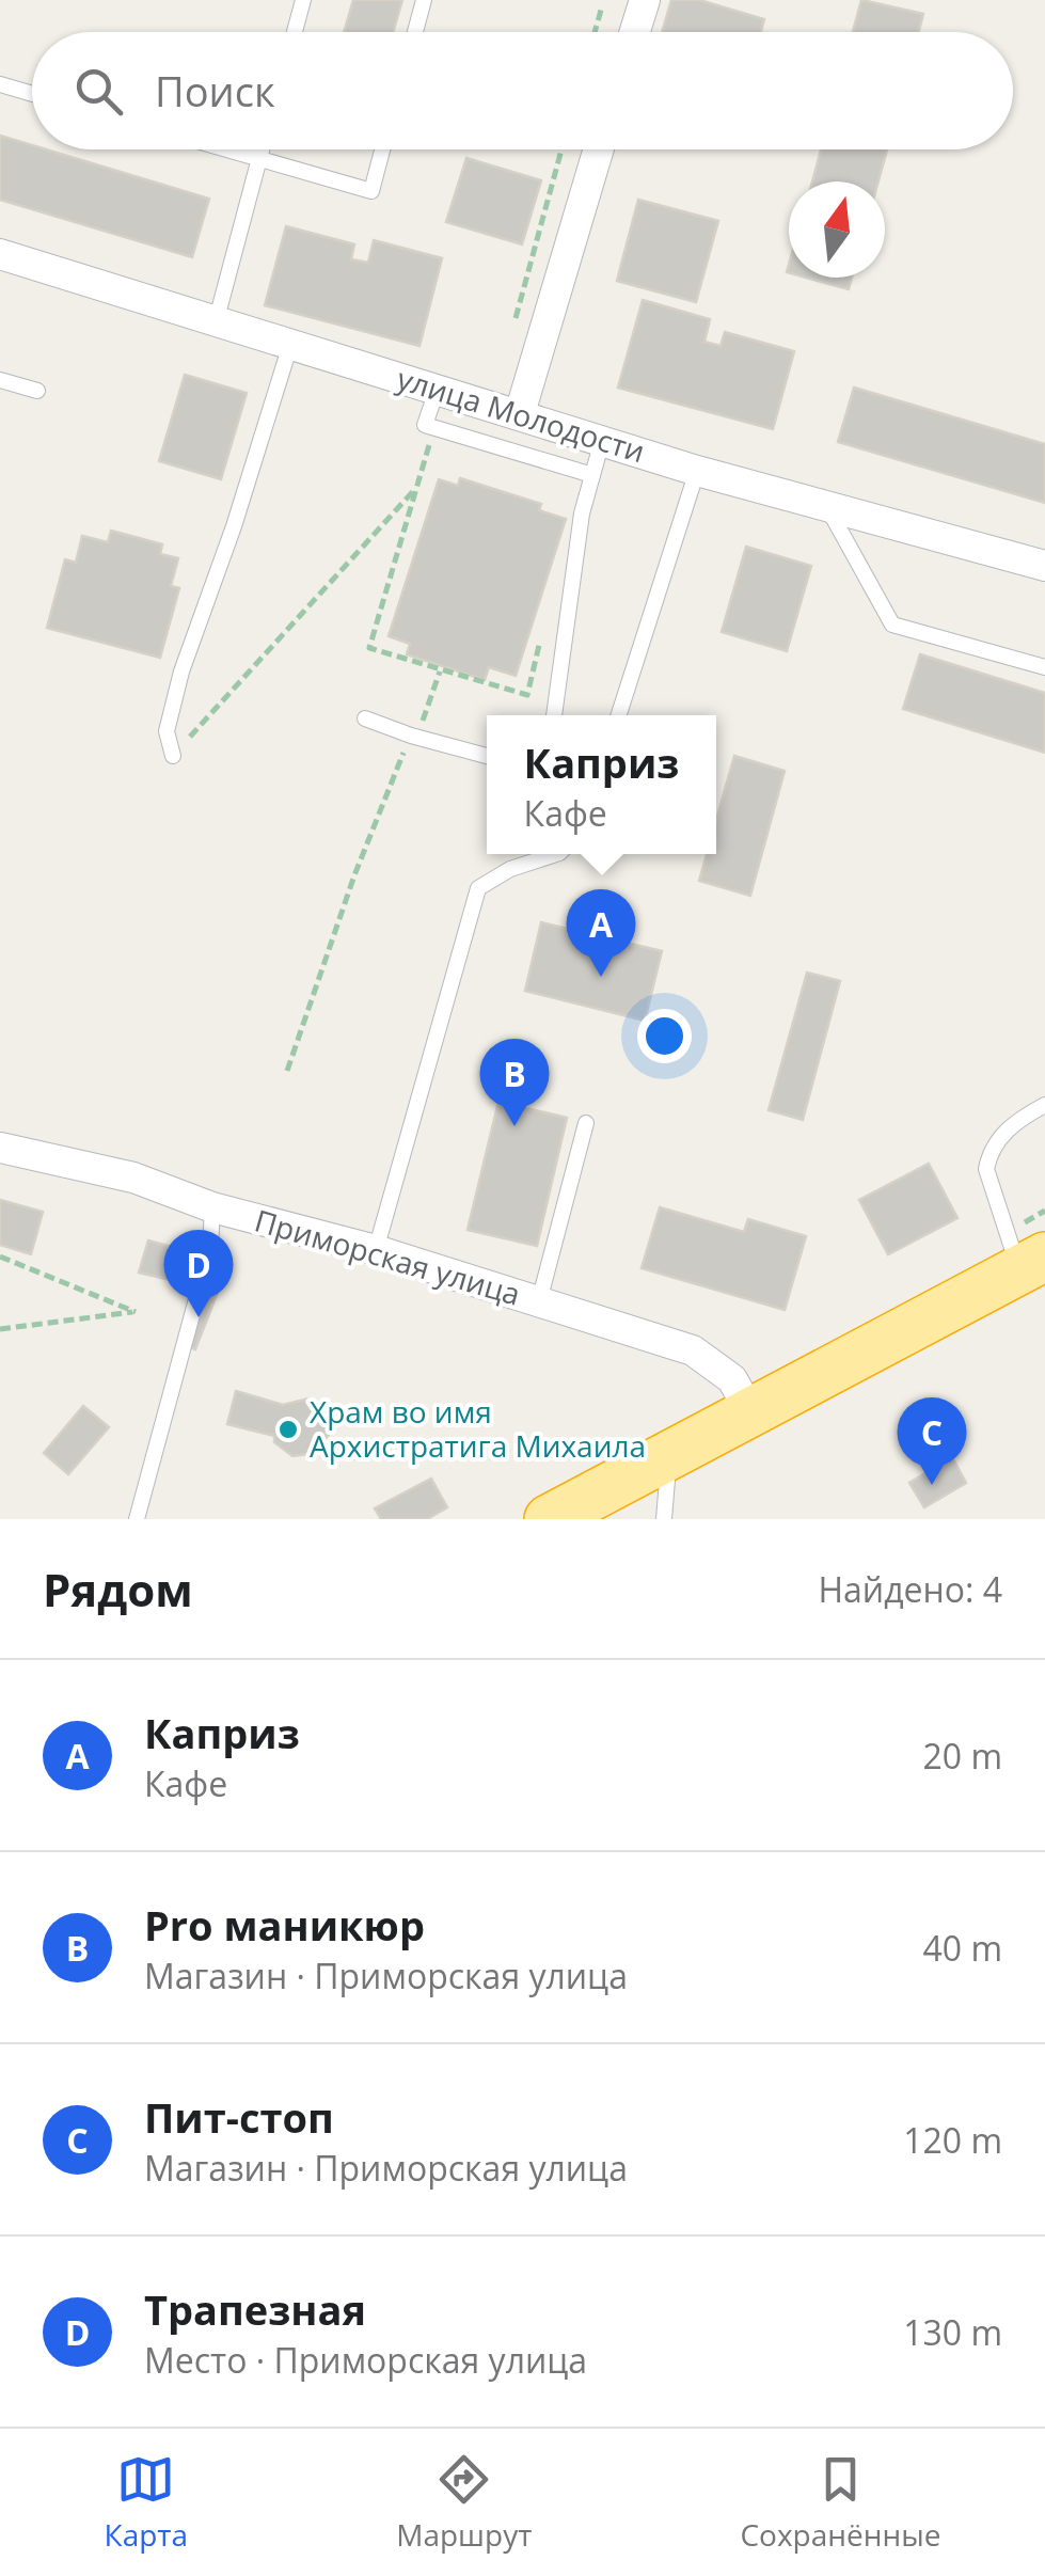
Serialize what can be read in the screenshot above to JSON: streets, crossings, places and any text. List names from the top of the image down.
{
  "streets": {
    "street": ["улица Молодости", "Приморская улица"]
  },
  "places": ["Храм во имя Архистратига Михаила"],
  "north": "top",
  "page": {
    "search": "Поиск",
    "popup": ["Каприз", "Кафе"],
    "pins": [
      "A",
      "B",
      "D",
      "C"
    ],
    "heading": ["Рядом", "Найдено: 4"],
    "list": [
      {
        "mark": "A",
        "name": "Каприз",
        "note": "Кафе",
        "value": "20 m"
      },
      {
        "mark": "B",
        "name": "Pro маникюр",
        "note": "Магазин · Приморская улица",
        "value": "40 m"
      },
      {
        "mark": "C",
        "name": "Пит-стоп",
        "note": "Магазин · Приморская улица",
        "value": "120 m"
      },
      {
        "mark": "D",
        "name": "Трапезная",
        "note": "Место · Приморская улица",
        "value": "130 m"
      }
    ],
    "nav": ["Карта", "Маршрут", "Сохранённые"]
  }
}
